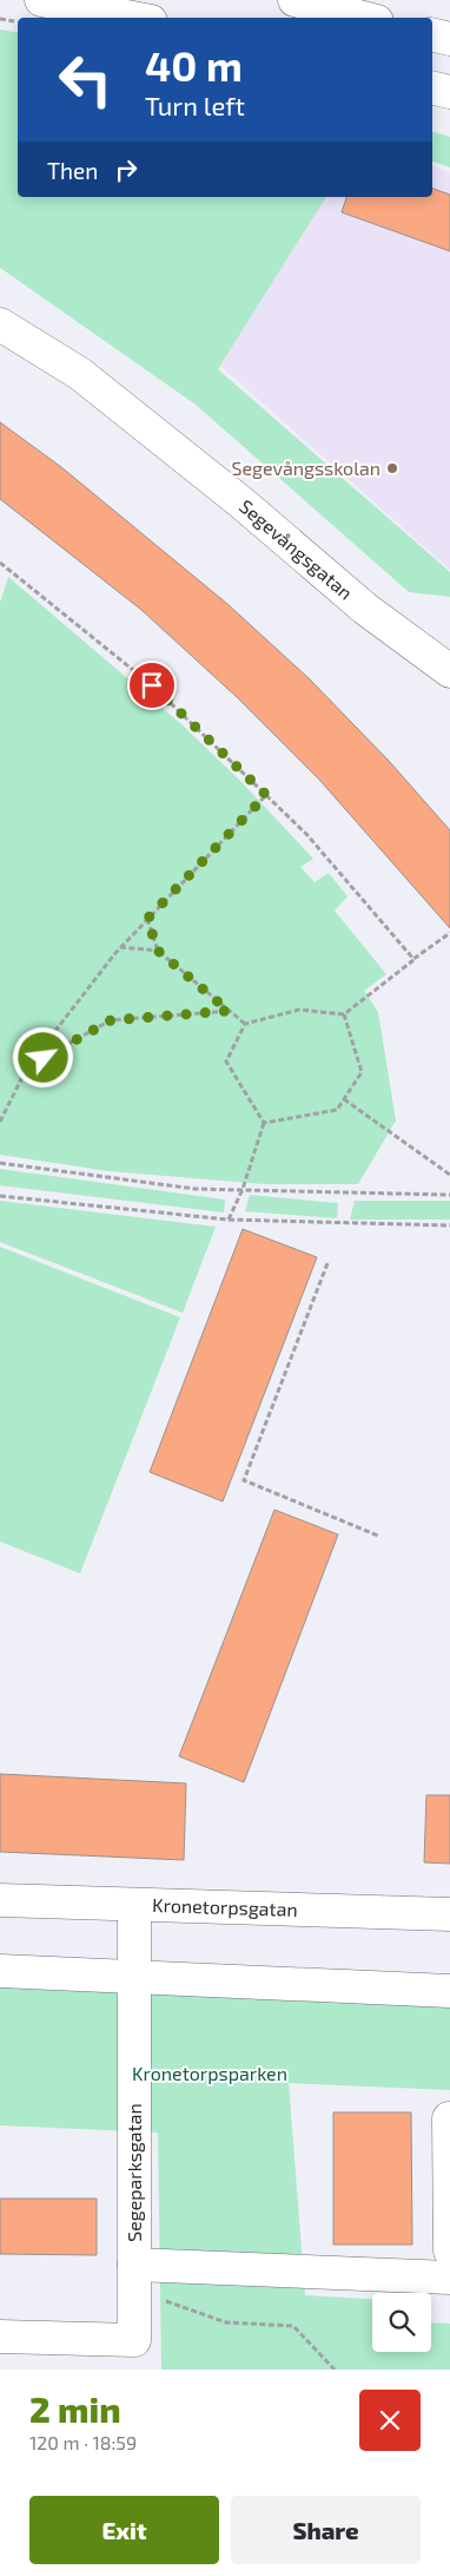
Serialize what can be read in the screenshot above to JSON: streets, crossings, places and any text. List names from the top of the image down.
{
  "streets": {
    "street": ["Segevångsgatan", "Kronetorpsgatan", "Segeparksgatan"]
  },
  "crossings": [
    ["Kronetorpsgatan", "Segeparksgatan"]
  ],
  "parks": ["Kronetorpsparken"],
  "places": ["Segevångsskolan"],
  "page": {
    "turn": ["40 m", "Turn left"],
    "then": "Then",
    "heading": ["2 min", "120 m · 18:59"],
    "buttons": ["Exit", "Share"]
  }
}
